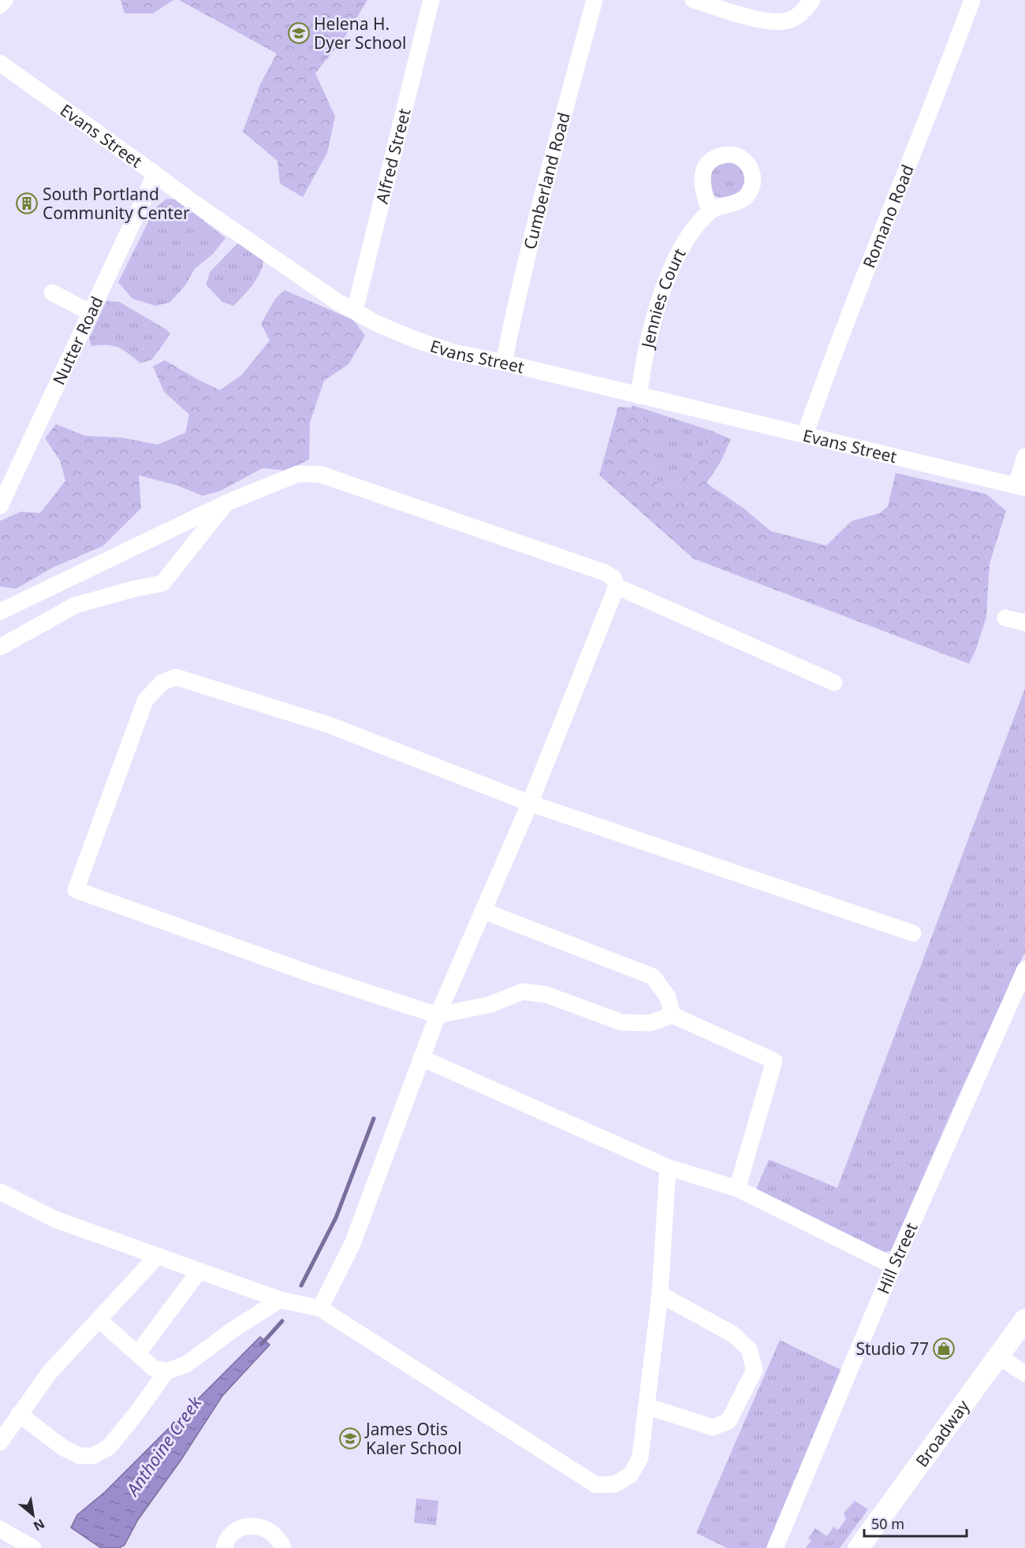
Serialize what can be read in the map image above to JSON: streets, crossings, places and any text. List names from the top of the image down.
{
  "streets": {
    "main road": ["Broadway"],
    "street": [
      "Evans Street",
      "Alfred Street",
      "Cumberland Road",
      "Romano Road",
      "Jennies Court",
      "Nutter Road",
      "Hill Street"
    ]
  },
  "crossings": [
    ["Evans Street", "Alfred Street"],
    ["Evans Street", "Cumberland Road"],
    ["Evans Street", "Romano Road"],
    ["Evans Street", "Jennies Court"],
    ["Evans Street", "Nutter Road"]
  ],
  "water": ["Anthoine Creek"],
  "places": {
    "school or university": ["Helena H. Dyer School", "James Otis Kaler School"],
    "building": ["South Portland Community Center"],
    "shop": ["Studio 77"]
  },
  "scale_bar": "50 m",
  "north": "bottom right"
}
